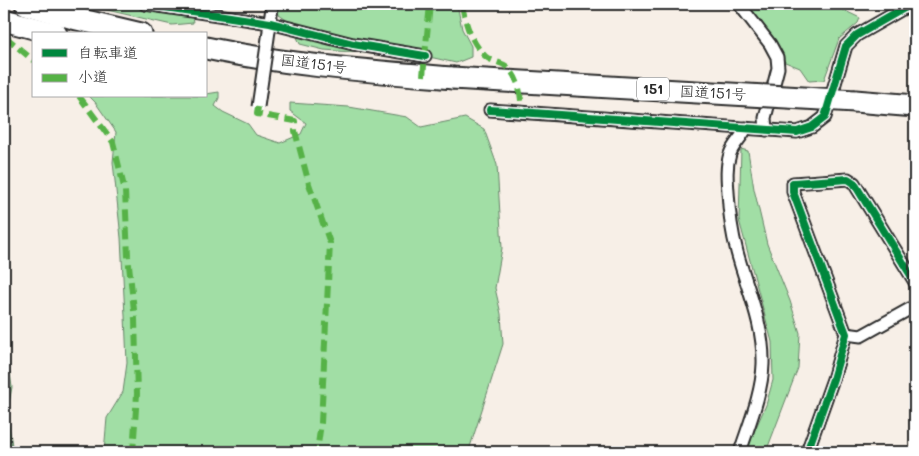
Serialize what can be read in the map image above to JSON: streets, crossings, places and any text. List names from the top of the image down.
{
  "streets": {
    "highway": ["国道151号", "151"]
  },
  "legend": ["自転車道", "小道"]
}
